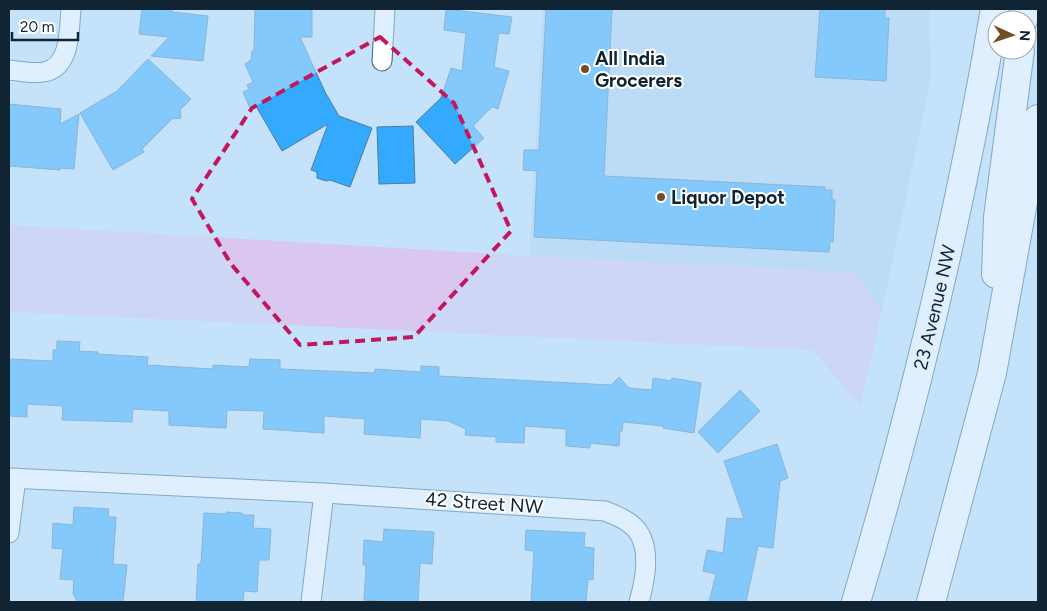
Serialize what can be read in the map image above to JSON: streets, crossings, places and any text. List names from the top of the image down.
{
  "streets": {
    "main road": ["23 Avenue NW"],
    "street": ["42 Street NW"]
  },
  "places": ["All India Grocerers", "Liquor Depot"],
  "scale_bar": "20 m",
  "north": "right"
}
